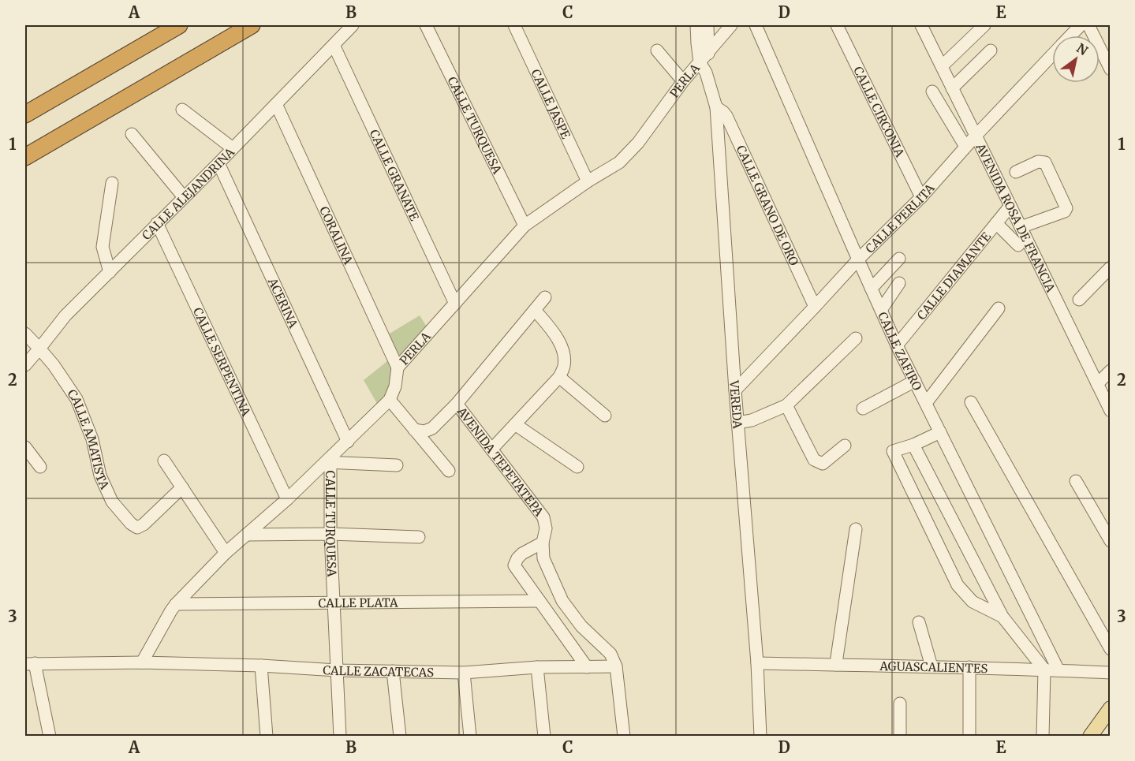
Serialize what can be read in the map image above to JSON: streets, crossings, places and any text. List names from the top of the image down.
{
  "streets": {
    "street": [
      "PERLA",
      "CALLE JASPE",
      "CALLE CIRCONIA",
      "CALLE TURQUESA",
      "CALLE GRANATE",
      "CALLE ALEJANDRINA",
      "CALLE GRANO DE ORO",
      "AVENIDA ROSA DE FRANCIA",
      "CALLE PERLITA",
      "CORALINA",
      "CALLE DIAMANTE",
      "ACERINA",
      "CALLE ZAFIRO",
      "CALLE SERPENTINA",
      "VEREDA",
      "CALLE AMATISTA",
      "AVENIDA TEPETATEPA",
      "CALLE PLATA",
      "AGUASCALIENTES",
      "CALLE ZACATECAS"
    ]
  },
  "crossings": [
    ["PERLA", "CALLE JASPE"],
    ["PERLA", "CALLE TURQUESA"],
    ["PERLA", "CALLE GRANATE"],
    ["PERLA", "CORALINA"],
    ["PERLA", "ACERINA"],
    ["PERLA", "CALLE SERPENTINA"],
    ["PERLA", "VEREDA"],
    ["PERLA", "CALLE PLATA"],
    ["PERLA", "CALLE ZACATECAS"],
    ["CALLE CIRCONIA", "CALLE PERLITA"],
    ["CALLE TURQUESA", "CALLE PLATA"],
    ["CALLE TURQUESA", "CALLE ZACATECAS"],
    ["CALLE GRANATE", "CALLE ALEJANDRINA"],
    ["CALLE ALEJANDRINA", "CORALINA"],
    ["CALLE ALEJANDRINA", "ACERINA"],
    ["CALLE ALEJANDRINA", "CALLE SERPENTINA"],
    ["CALLE ALEJANDRINA", "CALLE AMATISTA"],
    ["CALLE GRANO DE ORO", "CALLE PERLITA"],
    ["CALLE GRANO DE ORO", "VEREDA"],
    ["AVENIDA ROSA DE FRANCIA", "CALLE PERLITA"],
    ["AVENIDA ROSA DE FRANCIA", "CALLE DIAMANTE"],
    ["CALLE PERLITA", "CALLE ZAFIRO"],
    ["CALLE PERLITA", "VEREDA"],
    ["CALLE DIAMANTE", "CALLE ZAFIRO"],
    ["CALLE ZAFIRO", "AGUASCALIENTES"],
    ["VEREDA", "AGUASCALIENTES"],
    ["AVENIDA TEPETATEPA", "CALLE ZACATECAS"]
  ],
  "north": "top right",
  "grid": {
    "columns": [
      "A",
      "B",
      "C",
      "D",
      "E"
    ],
    "rows": ["1", "2", "3"]
  }
}
